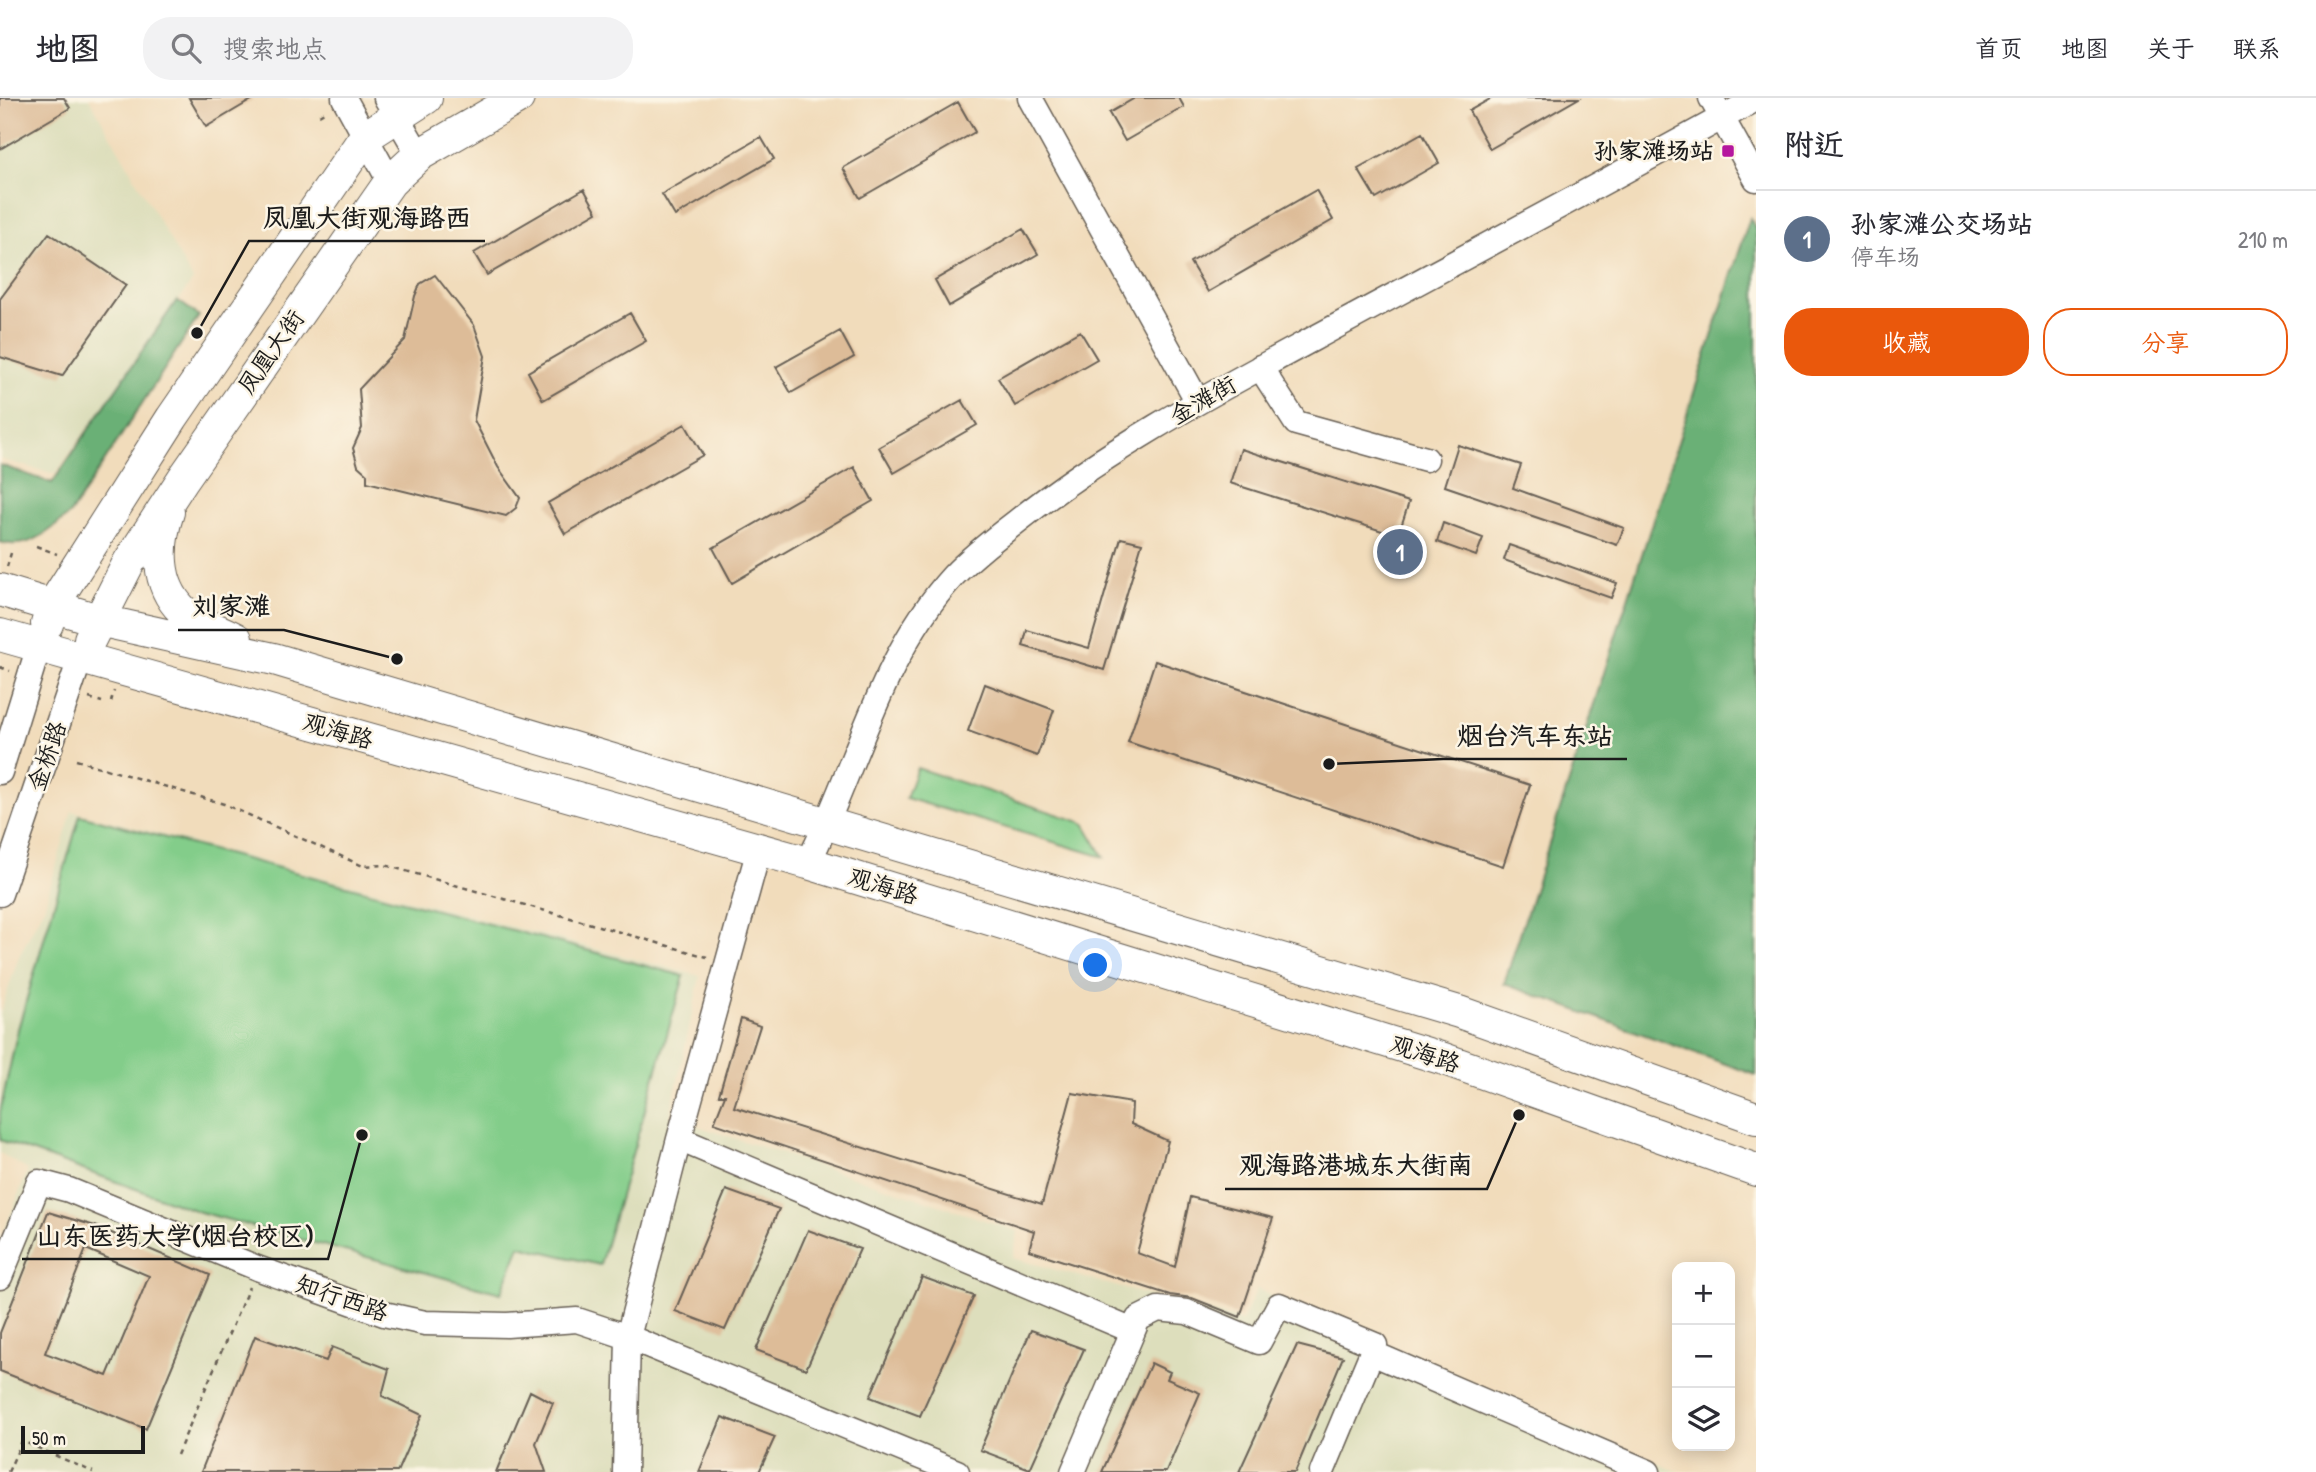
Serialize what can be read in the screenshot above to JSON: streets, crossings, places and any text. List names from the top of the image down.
{
  "streets": {
    "main road": ["凤凰大街", "观海路"],
    "street": ["金滩街", "金桥路", "知行西路"]
  },
  "crossings": [
    ["凤凰大街", "观海路"],
    ["凤凰大街", "金桥路"],
    ["金滩街", "观海路"],
    ["观海路", "金桥路"]
  ],
  "places": {
    "transit": ["孙家滩场站"],
    "other": [
      "凤凰大街观海路西",
      "刘家滩",
      "烟台汽车东站",
      "观海路港城东大街南",
      "山东医药大学(烟台校区)"
    ]
  },
  "scale_bar": "50 m",
  "page": {
    "header": "地图",
    "search": "搜索地点",
    "nav": [
      "首页",
      "地图",
      "关于",
      "联系"
    ],
    "heading": "附近",
    "list": [
      {
        "mark": "1",
        "name": "孙家滩公交场站",
        "note": "停车场",
        "value": "210 m"
      }
    ],
    "buttons": ["收藏", "分享"],
    "pins": "1",
    "map_buttons": ["+", "−"],
    "scale": "50 m"
  }
}
